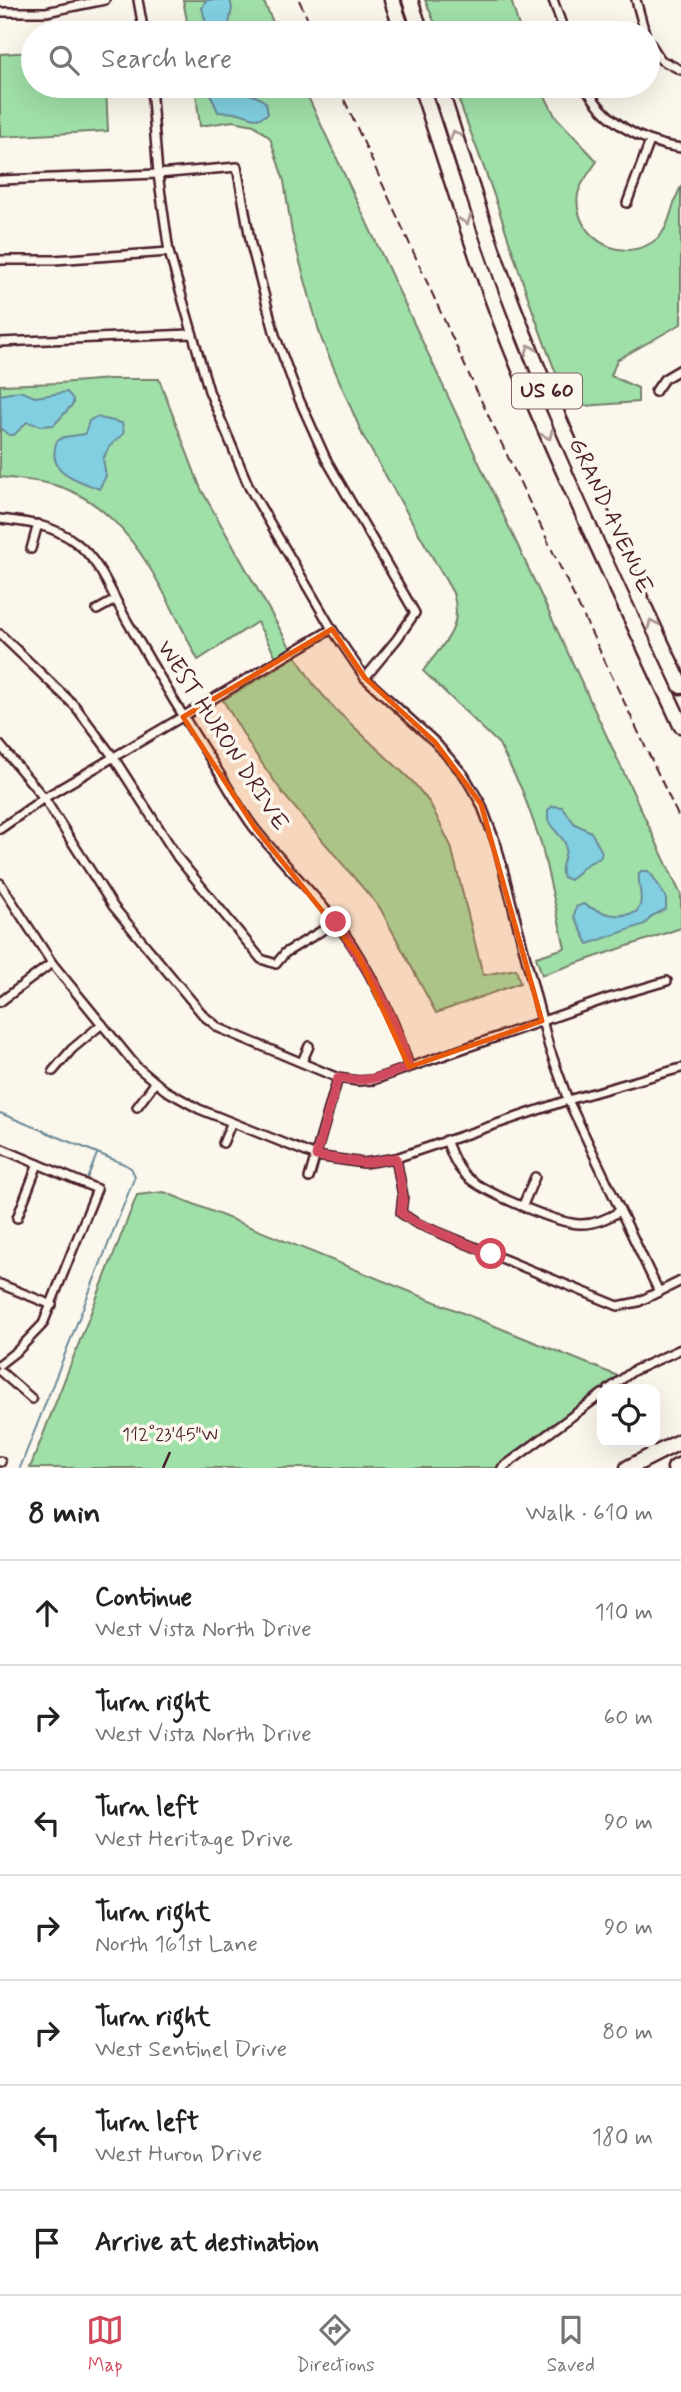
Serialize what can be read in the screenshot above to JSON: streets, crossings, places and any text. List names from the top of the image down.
{
  "streets": {
    "highway": ["US 60", "GRAND AVENUE"],
    "street": ["WEST HURON DRIVE"]
  },
  "page": {
    "search": "Search here",
    "heading": ["8 min", "Walk · 610 m"],
    "list": [
      ["Continue", "West Vista North Drive", "110 m"],
      ["Turn right", "West Vista North Drive", "60 m"],
      ["Turn left", "West Heritage Drive", "90 m"],
      ["Turn right", "North 161st Lane", "90 m"],
      ["Turn right", "West Sentinel Drive", "80 m"],
      ["Turn left", "West Huron Drive", "180 m"],
      "Arrive at destination"
    ],
    "nav": ["Map", "Directions", "Saved"]
  },
  "coordinates": ["112°23'45\"W"]
}
